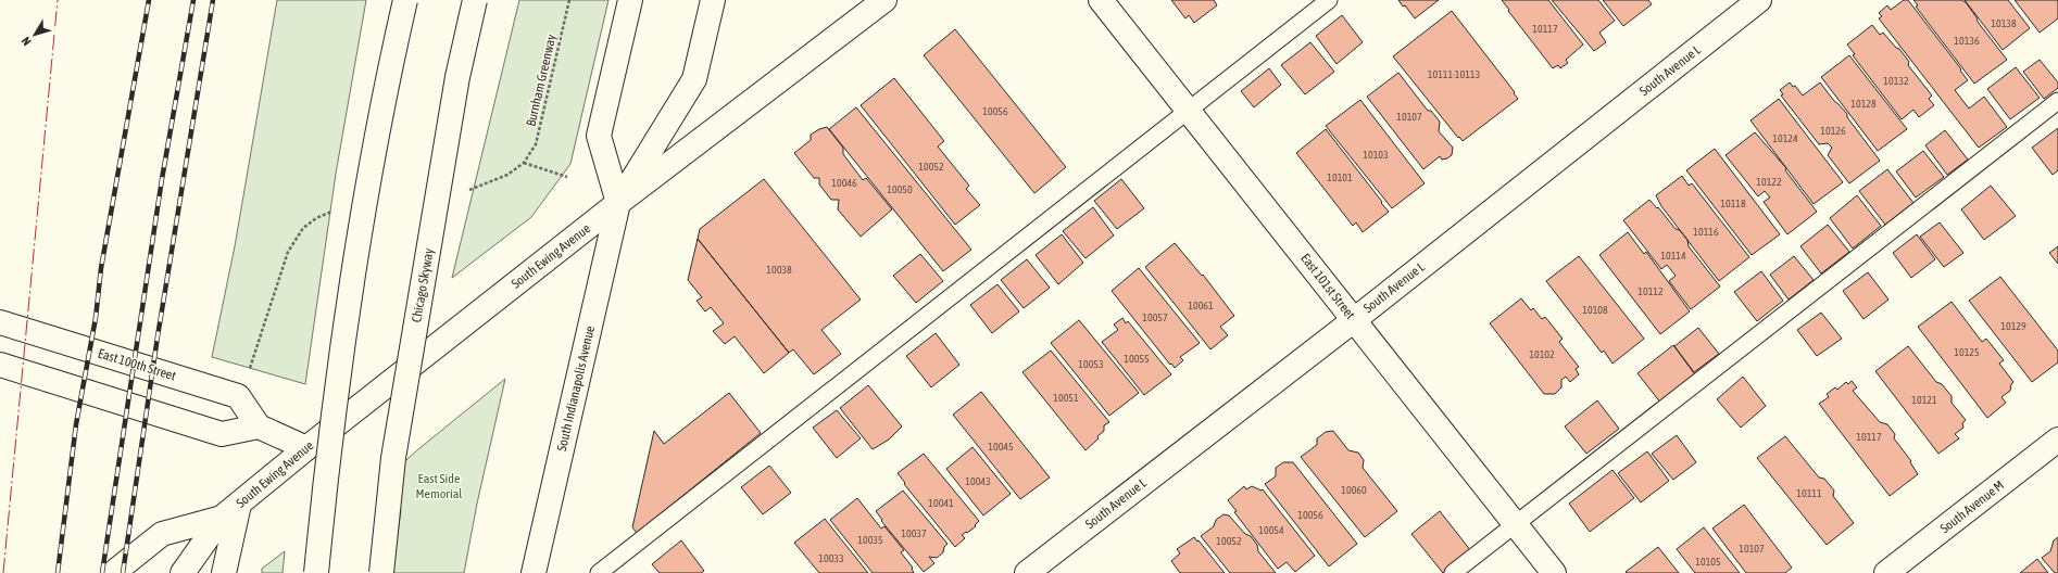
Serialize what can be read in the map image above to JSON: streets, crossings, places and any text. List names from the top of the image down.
{
  "streets": {
    "main road": [
      "South Avenue L",
      "South Ewing Avenue",
      "Chicago Skyway",
      "East 101st Street",
      "East 100th Street",
      "South Indianapolis Avenue",
      "South Avenue M"
    ],
    "path": ["Burnham Greenway"]
  },
  "crossings": [
    ["South Avenue L", "East 101st Street"],
    ["South Ewing Avenue", "South Indianapolis Avenue"]
  ],
  "parks": ["East Side Memorial"],
  "house_numbers": [
    "10138",
    "10117",
    "10136",
    "10111-10113",
    "10132",
    "10128",
    "10056",
    "10107",
    "10126",
    "10124",
    "10103",
    "10052",
    "10101",
    "10122",
    "10046",
    "10050",
    "10118",
    "10116",
    "10114",
    "10038",
    "10112",
    "10061",
    "10108",
    "10057",
    "10129",
    "10125",
    "10102",
    "10055",
    "10053",
    "10051",
    "10121",
    "10117",
    "10045",
    "10043",
    "10060",
    "10111",
    "10041",
    "10056",
    "10054",
    "10037",
    "10035",
    "10052",
    "10107",
    "10033",
    "10105"
  ],
  "north": "bottom left"
}
